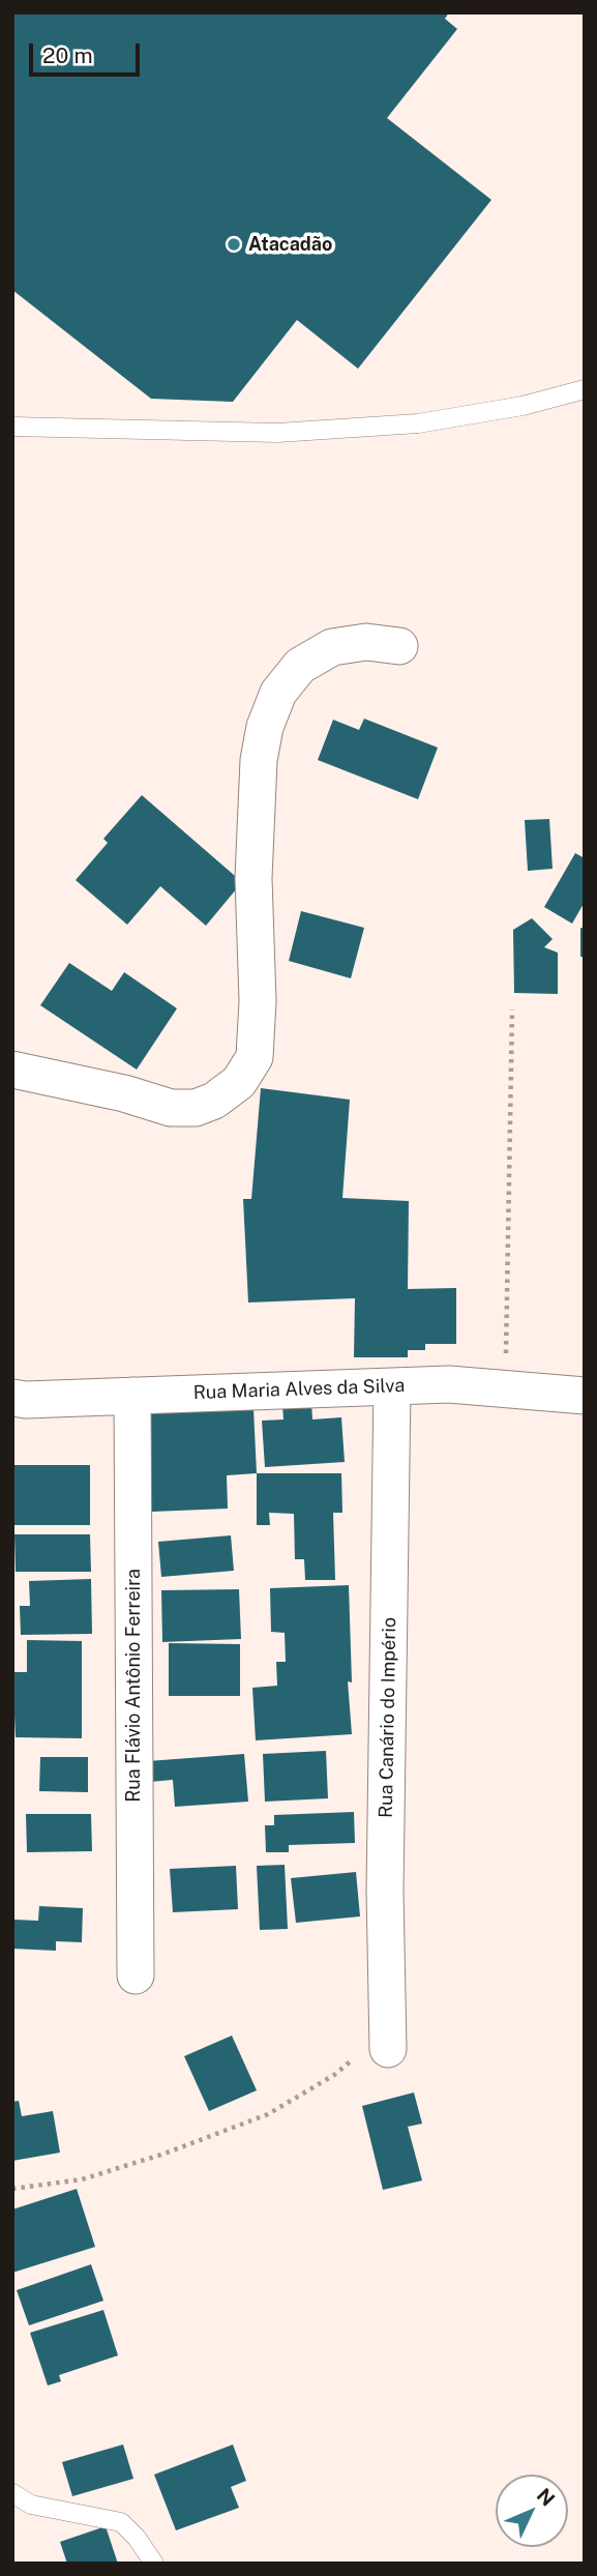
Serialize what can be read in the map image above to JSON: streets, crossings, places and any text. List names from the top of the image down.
{
  "streets": {
    "street": ["Rua Maria Alves da Silva", "Rua Flávio Antônio Ferreira", "Rua Canário do Império"]
  },
  "crossings": [
    ["Rua Maria Alves da Silva", "Rua Flávio Antônio Ferreira"],
    ["Rua Maria Alves da Silva", "Rua Canário do Império"]
  ],
  "places": ["Atacadão"],
  "scale_bar": "20 m",
  "north": "top right"
}
